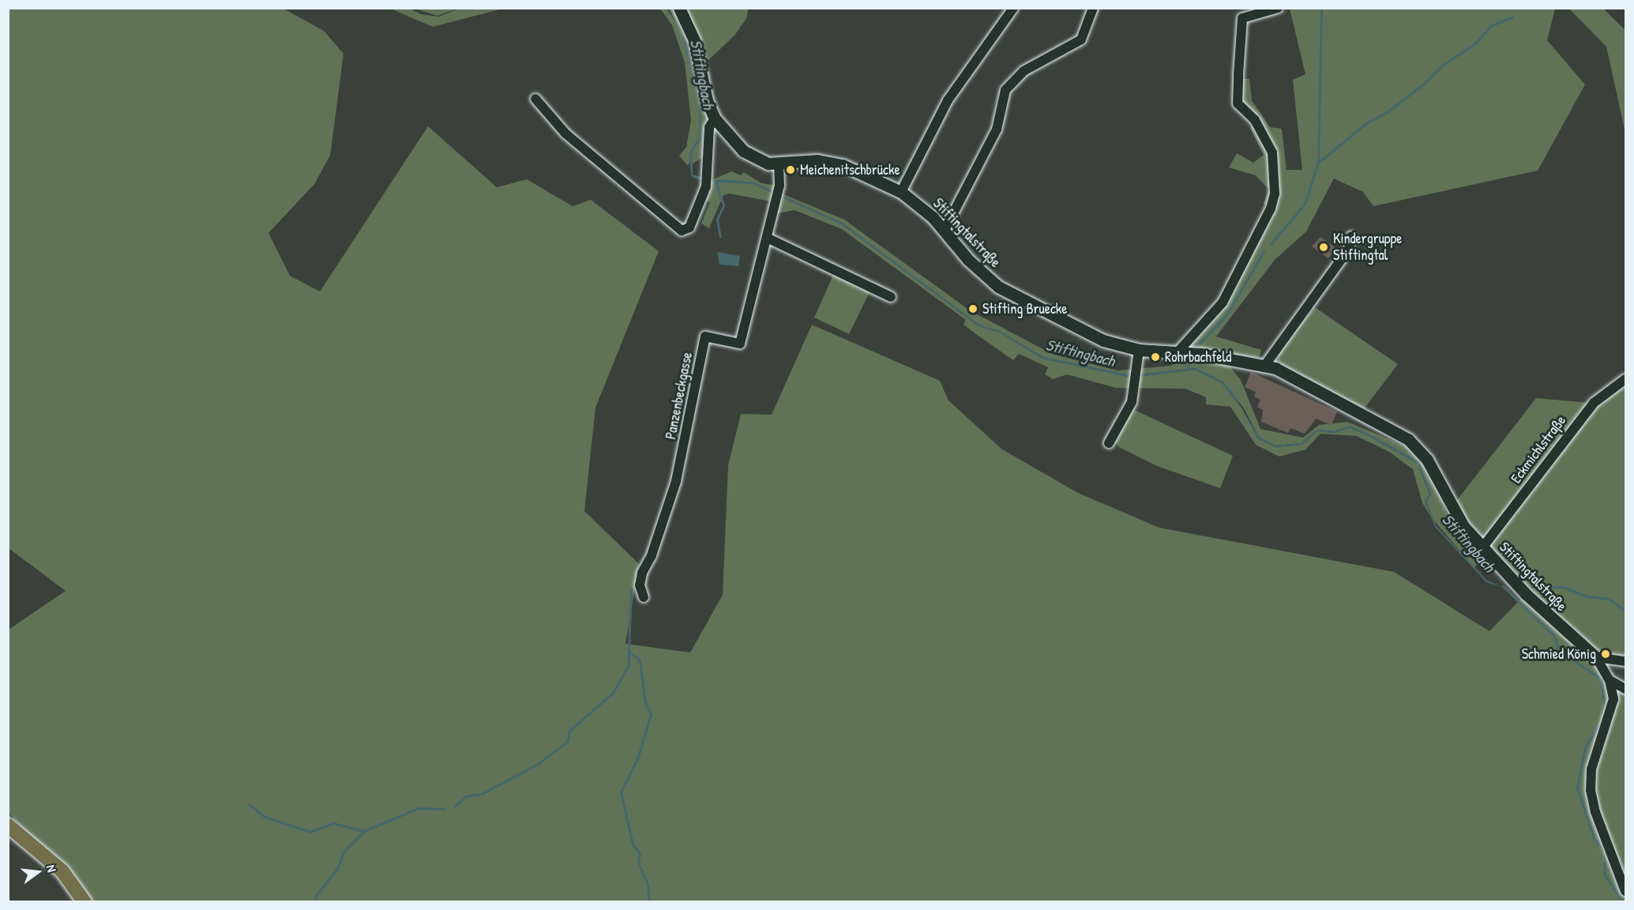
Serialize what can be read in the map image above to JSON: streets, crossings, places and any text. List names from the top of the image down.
{
  "streets": {
    "street": ["Stiftingtalstraße", "Panzenbeckgasse", "Eckmichlstraße"]
  },
  "crossings": [
    ["Stiftingtalstraße", "Panzenbeckgasse"],
    ["Stiftingtalstraße", "Eckmichlstraße"]
  ],
  "water": ["Stiftingbach"],
  "places": [
    "Meichenitschbrücke",
    "Kindergruppe Stiftingtal",
    "Stifting Bruecke",
    "Rohrbachfeld",
    "Schmied König"
  ],
  "north": "right"
}
